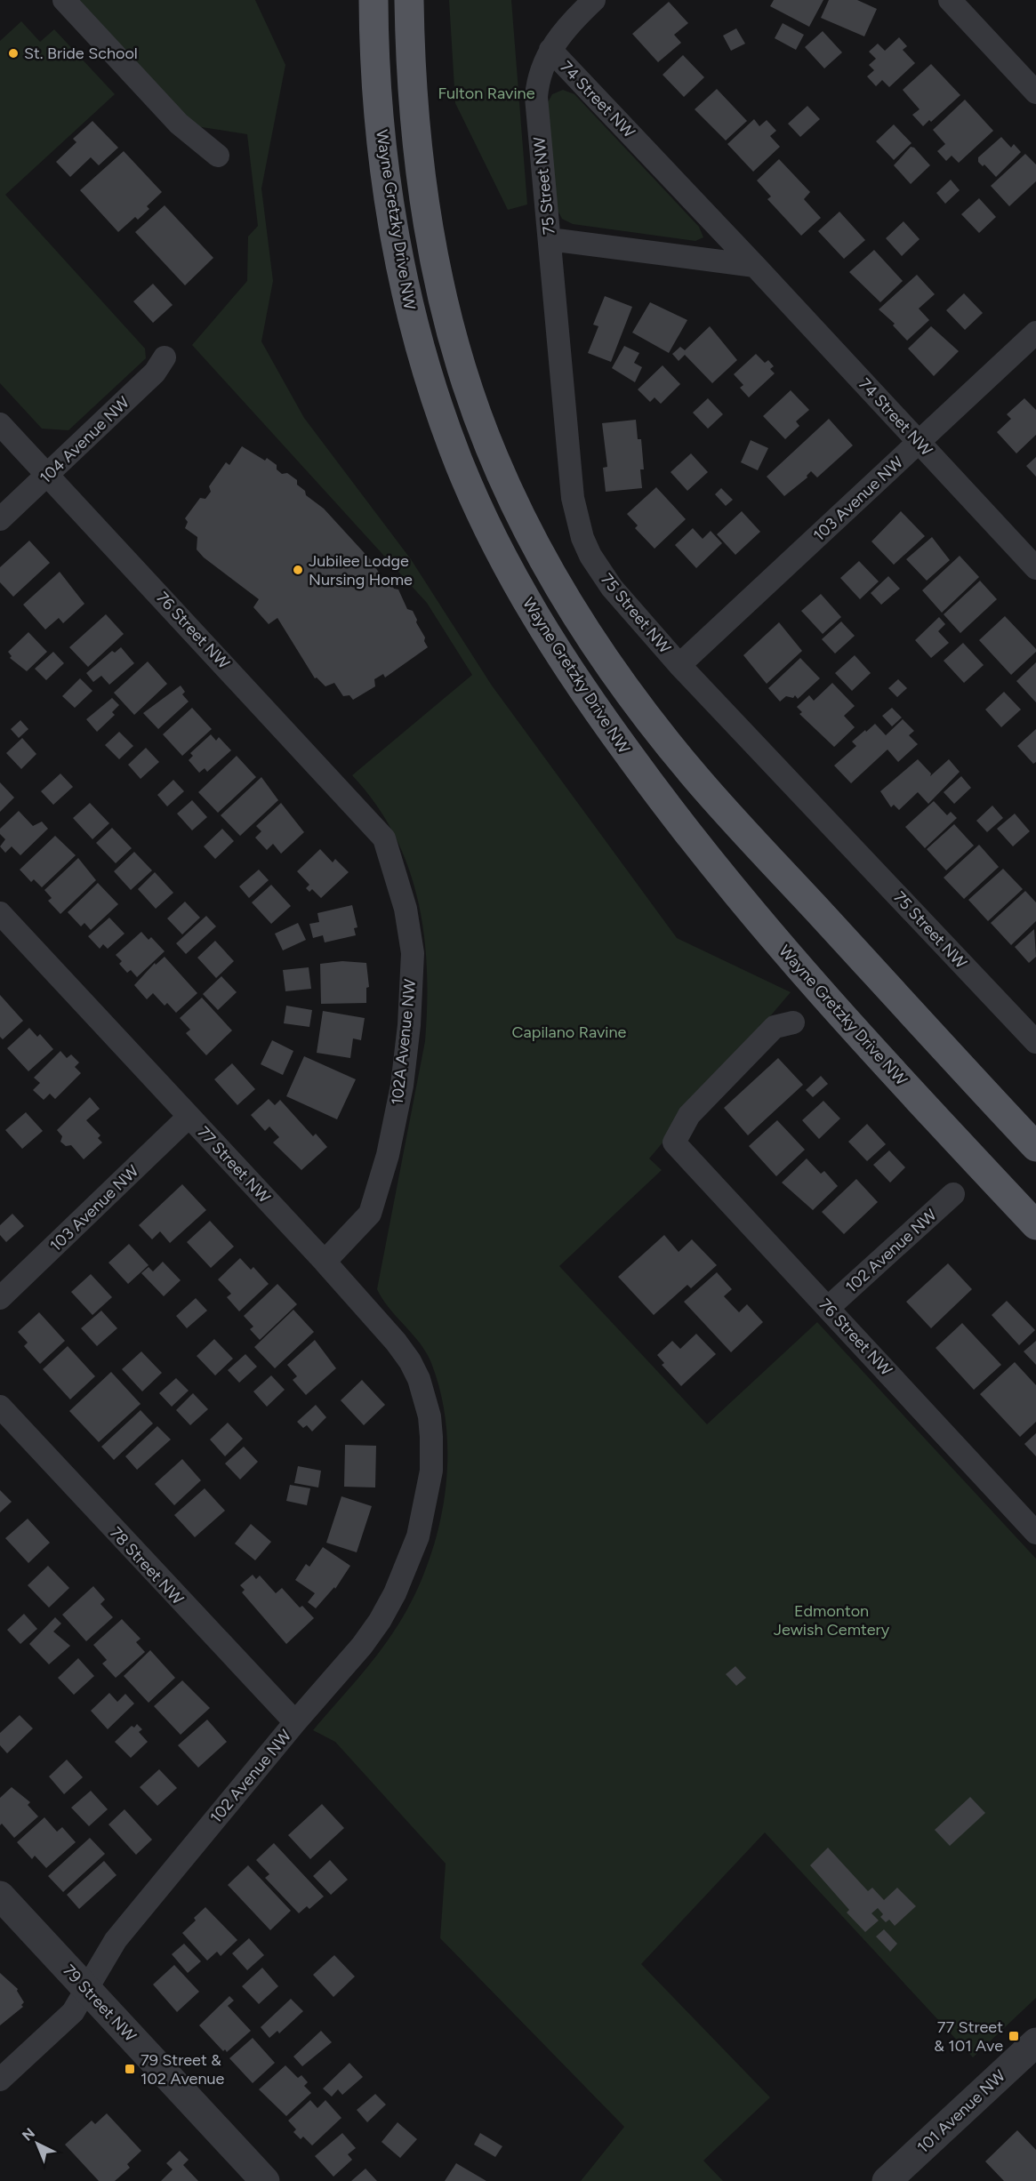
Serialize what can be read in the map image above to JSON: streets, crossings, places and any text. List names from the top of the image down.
{
  "streets": {
    "main road": ["Wayne Gretzky Drive NW"],
    "street": [
      "74 Street NW",
      "75 Street NW",
      "104 Avenue NW",
      "103 Avenue NW",
      "76 Street NW",
      "102A Avenue NW",
      "77 Street NW",
      "102 Avenue NW",
      "78 Street NW",
      "79 Street NW",
      "101 Avenue NW"
    ]
  },
  "crossings": [
    ["74 Street NW", "75 Street NW"],
    ["74 Street NW", "103 Avenue NW"],
    ["75 Street NW", "103 Avenue NW"],
    ["104 Avenue NW", "76 Street NW"],
    ["103 Avenue NW", "77 Street NW"],
    ["76 Street NW", "102A Avenue NW"],
    ["76 Street NW", "102 Avenue NW"],
    ["102A Avenue NW", "77 Street NW"],
    ["77 Street NW", "102 Avenue NW"],
    ["102 Avenue NW", "78 Street NW"],
    ["102 Avenue NW", "79 Street NW"]
  ],
  "parks": ["Fulton Ravine", "Capilano Ravine", "Edmonton Jewish Cemtery"],
  "places": {
    "other": ["St. Bride School", "Jubilee Lodge Nursing Home"],
    "transit": ["77 Street & 101 Ave", "79 Street & 102 Avenue"]
  },
  "north": "top left"
}
